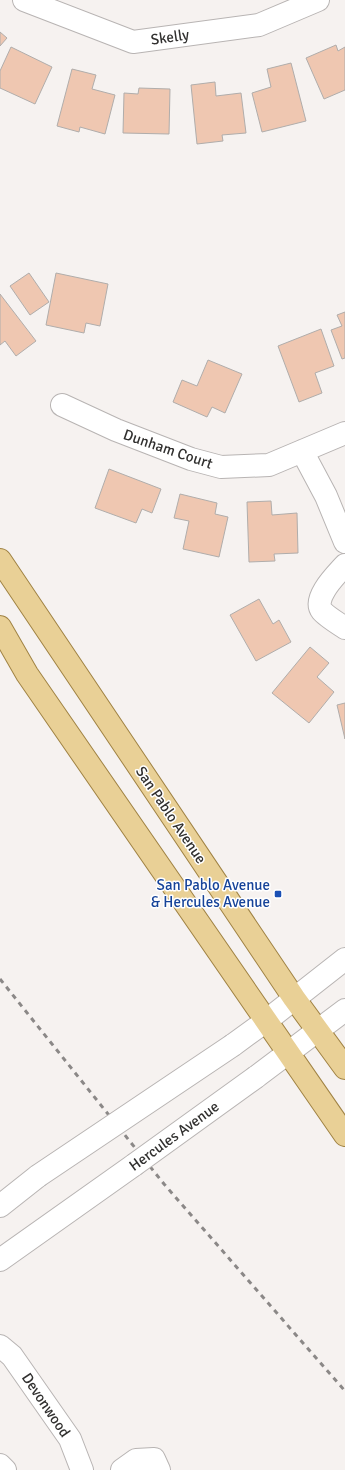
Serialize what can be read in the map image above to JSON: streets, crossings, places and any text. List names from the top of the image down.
{
  "streets": {
    "main road": ["San Pablo Avenue"],
    "street": [
      "Skelly",
      "Dunham Court",
      "Hercules Avenue",
      "Devonwood"
    ]
  },
  "crossings": [
    ["San Pablo Avenue", "Hercules Avenue"]
  ],
  "places": {
    "transit": ["San Pablo Avenue & Hercules Avenue"]
  }
}
